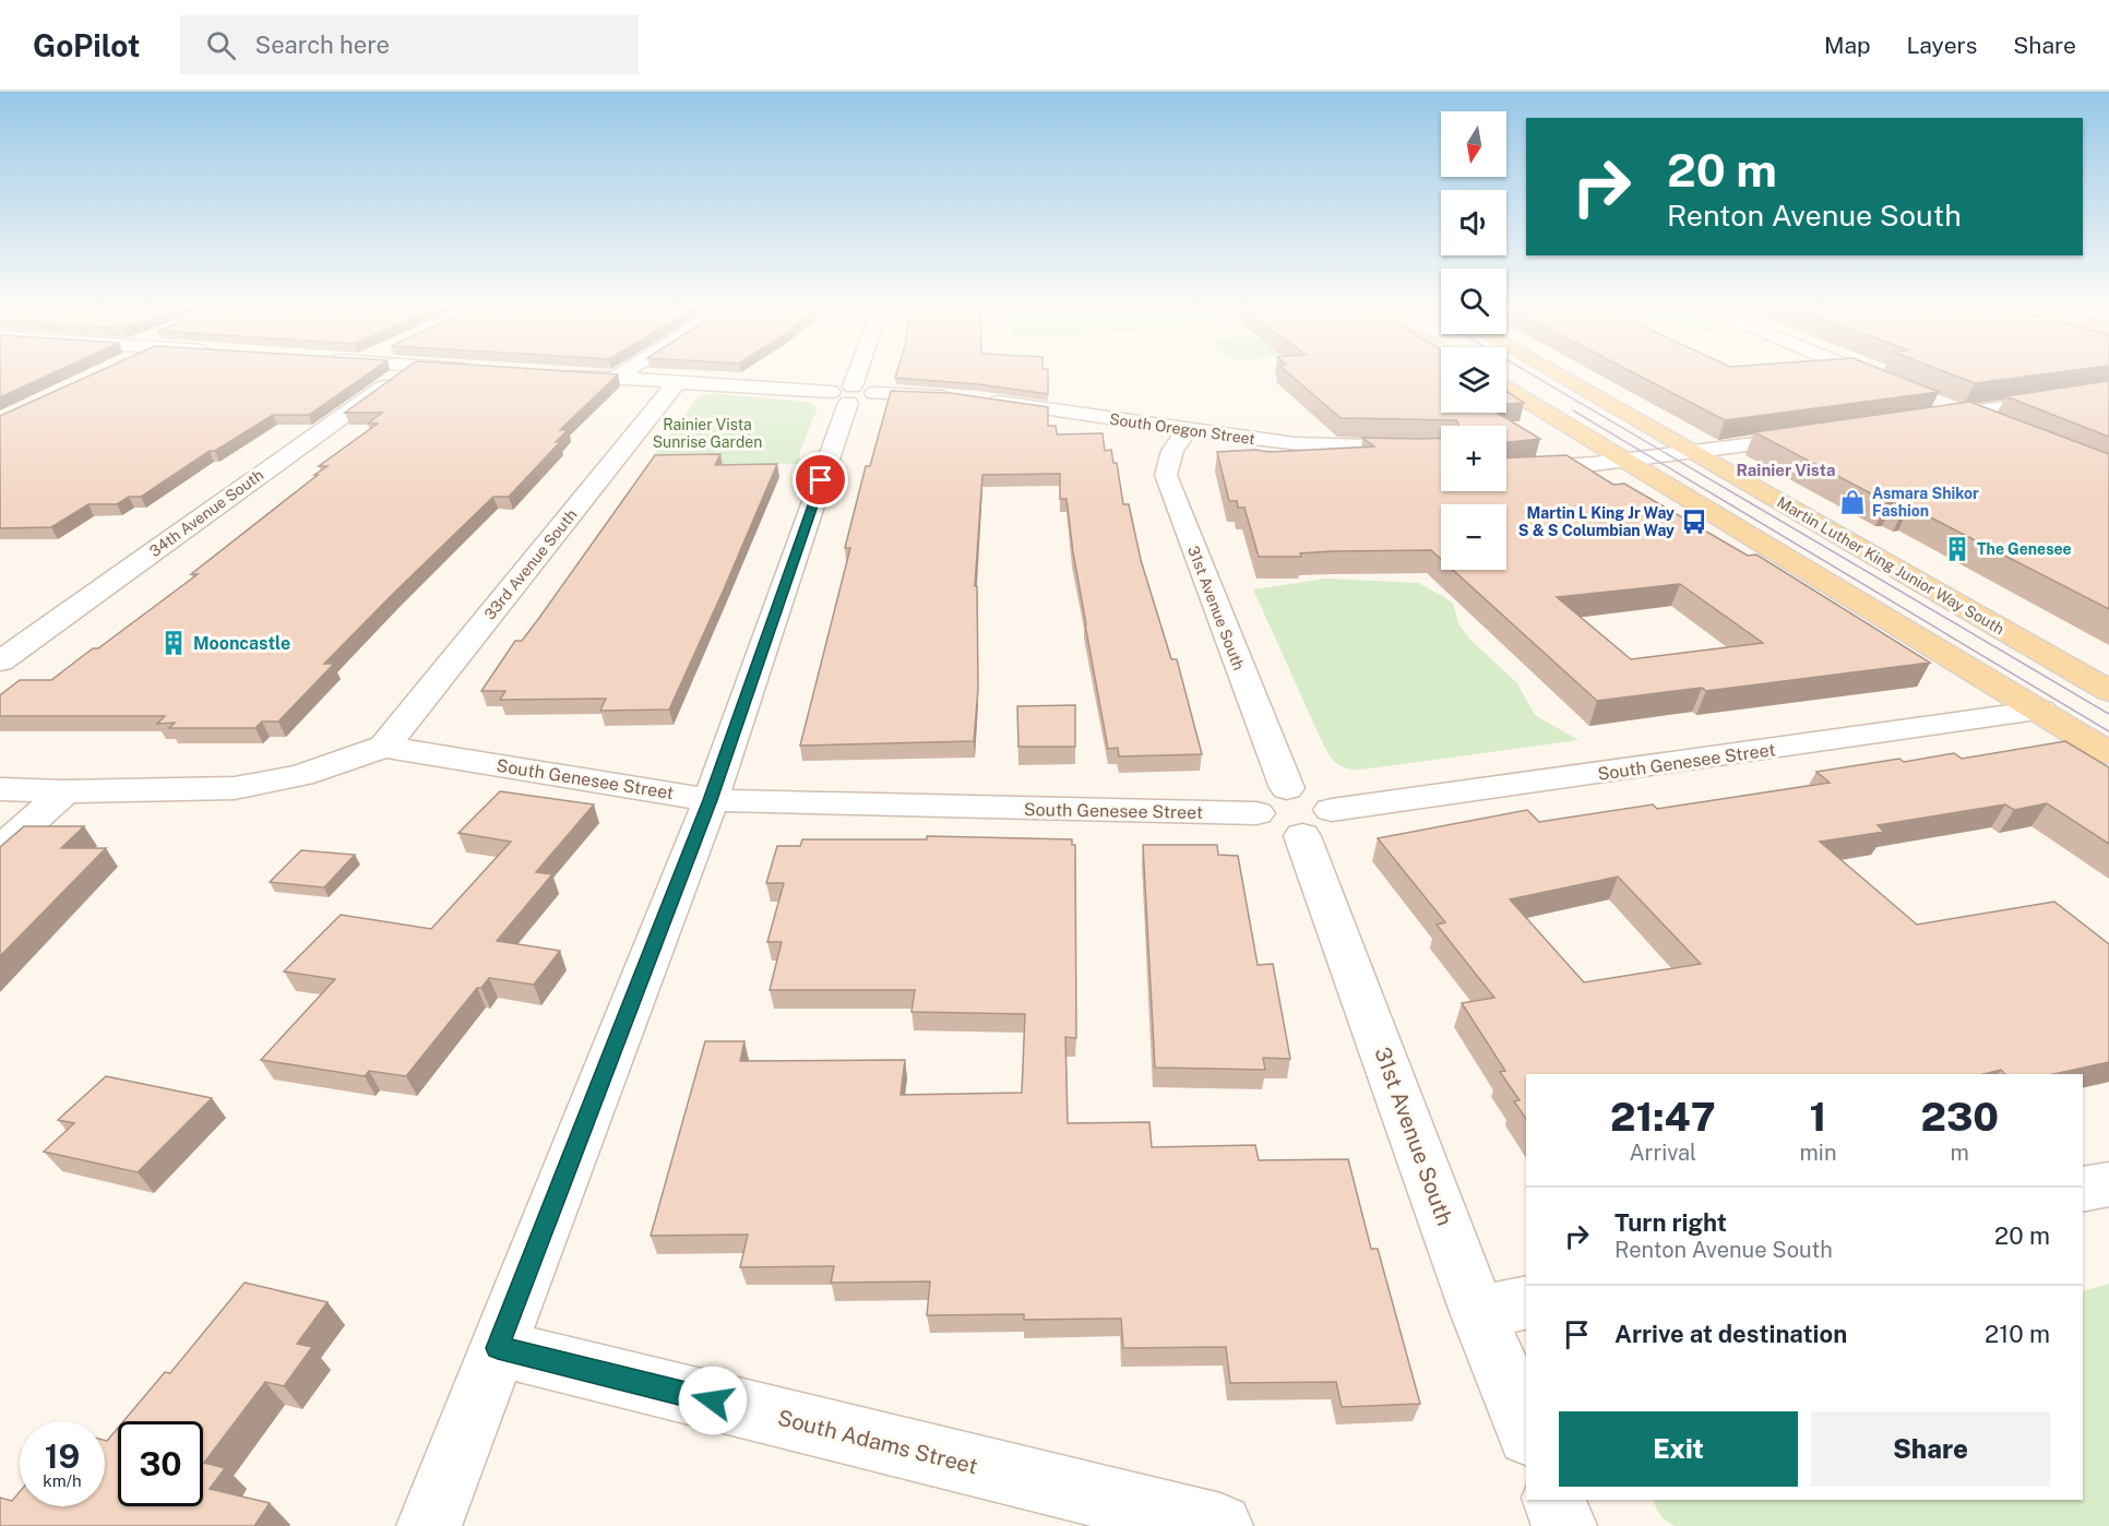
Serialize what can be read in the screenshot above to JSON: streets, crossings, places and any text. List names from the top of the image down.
{
  "streets": {
    "main road": ["Martin Luther King Junior Way South"],
    "street": [
      "South Oregon Street",
      "34th Avenue South",
      "33rd Avenue South",
      "31st Avenue South",
      "South Genesee Street",
      "South Adams Street"
    ]
  },
  "crossings": [
    ["South Oregon Street", "31st Avenue South"],
    ["33rd Avenue South", "South Genesee Street"],
    ["31st Avenue South", "South Genesee Street"]
  ],
  "districts": ["Rainier Vista"],
  "parks": ["Rainier Vista Sunrise Garden"],
  "places": {
    "shop": ["Asmara Shikor Fashion"],
    "bus stop": ["Martin L King Jr Way S & S Columbian Way"],
    "building": ["The Genesee", "Mooncastle"]
  },
  "north": "bottom",
  "page": {
    "header": "GoPilot",
    "search": "Search here",
    "nav": ["Map", "Layers", "Share"],
    "map_buttons": ["+", "−"],
    "turn": ["20 m", "Renton Avenue South"],
    "eta": [
      "21:47",
      "Arrival",
      "1",
      "min",
      "230",
      "m"
    ],
    "list": [
      {
        "name": "Turn right",
        "note": "Renton Avenue South",
        "value": "20 m"
      },
      {
        "name": "Arrive at destination",
        "value": "210 m"
      }
    ],
    "buttons": ["Exit", "Share"],
    "speed": "19 km/h",
    "limit": "30"
  }
}
